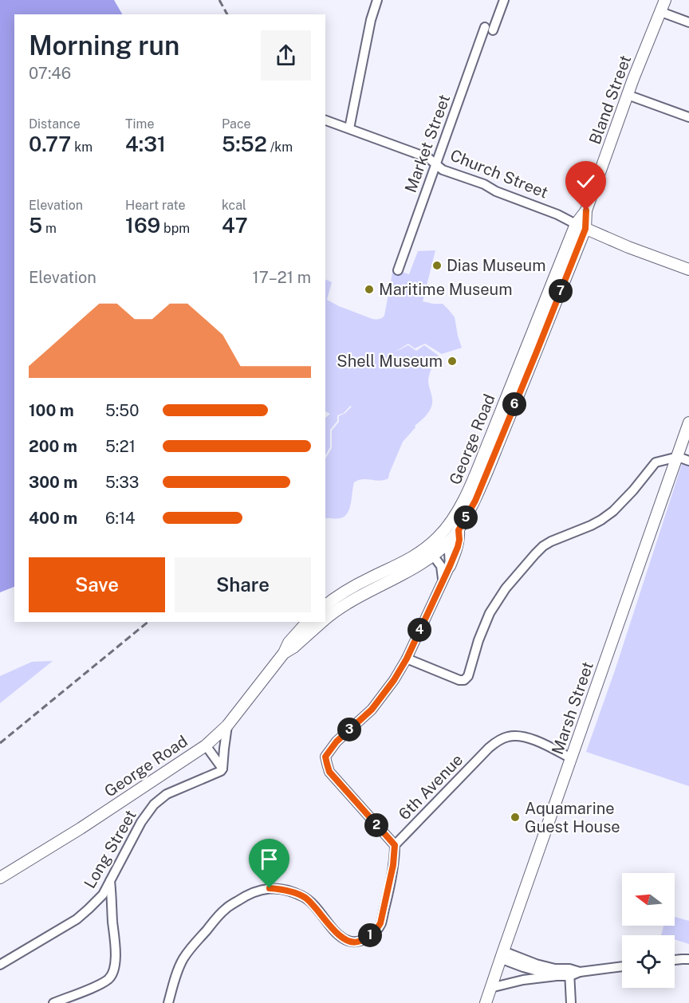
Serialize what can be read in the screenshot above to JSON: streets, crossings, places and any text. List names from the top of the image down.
{
  "streets": {
    "street": [
      "Bland Street",
      "Market Street",
      "Church Street",
      "George Road",
      "Marsh Street",
      "6th Avenue",
      "Long Street"
    ]
  },
  "crossings": [
    ["Bland Street", "Church Street"],
    ["Bland Street", "George Road"],
    ["Market Street", "Church Street"],
    ["Church Street", "George Road"],
    ["Marsh Street", "6th Avenue"]
  ],
  "places": [
    "Dias Museum",
    "Maritime Museum",
    "Shell Museum",
    "Aquamarine Guest House"
  ],
  "north": "left",
  "page": {
    "heading": ["Morning run", "07:46"],
    "stats": [
      ["Distance", "0.77 km"],
      ["Time", "4:31"],
      ["Pace", "5:52 /km"],
      ["Elevation", "5 m"],
      ["Heart rate", "169 bpm"],
      ["kcal", "47"]
    ],
    "chart": ["Elevation", "17–21 m"],
    "pins": [
      "7",
      "6",
      "5",
      "4",
      "3",
      "2",
      "1"
    ],
    "list": [
      {
        "name": "100 m",
        "note": "5:50"
      },
      {
        "name": "200 m",
        "note": "5:21"
      },
      {
        "name": "300 m",
        "note": "5:33"
      },
      {
        "name": "400 m",
        "note": "6:14"
      }
    ],
    "buttons": ["Save", "Share"]
  }
}
